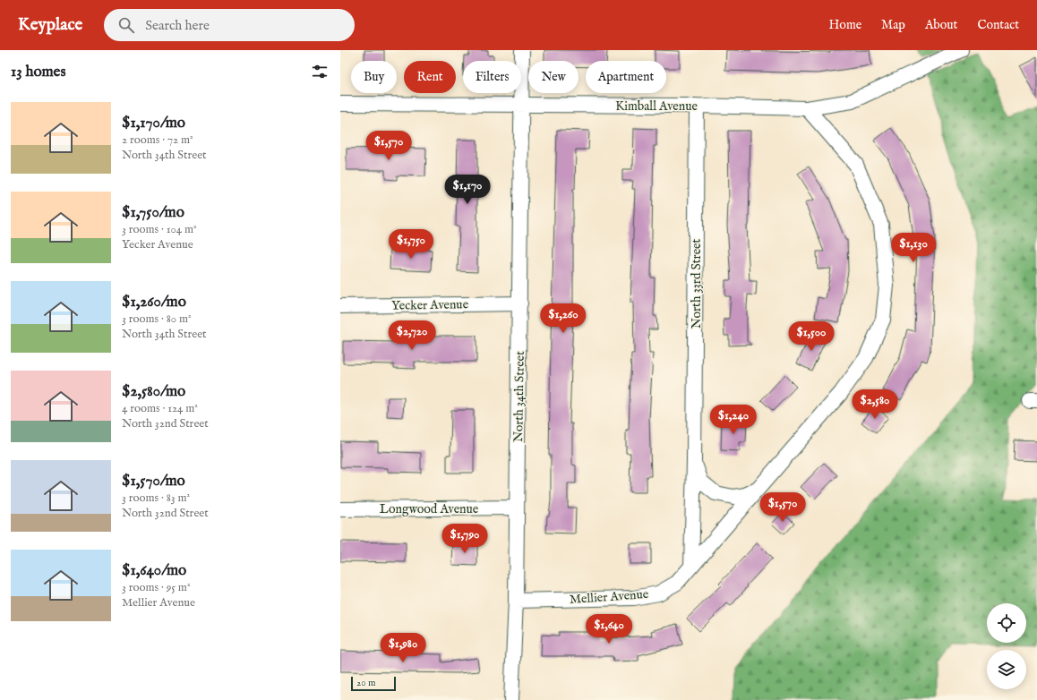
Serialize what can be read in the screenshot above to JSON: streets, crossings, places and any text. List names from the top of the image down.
{
  "streets": {
    "street": [
      "Kimball Avenue",
      "North 33rd Street",
      "Yecker Avenue",
      "North 34th Street",
      "Longwood Avenue",
      "Mellier Avenue"
    ]
  },
  "crossings": [
    ["Kimball Avenue", "North 33rd Street"],
    ["Kimball Avenue", "North 34th Street"],
    ["Kimball Avenue", "Mellier Avenue"],
    ["North 33rd Street", "Mellier Avenue"],
    ["Yecker Avenue", "North 34th Street"],
    ["North 34th Street", "Longwood Avenue"],
    ["North 34th Street", "Mellier Avenue"]
  ],
  "scale_bar": "20 m",
  "page": {
    "header": "Keyplace",
    "search": "Search here",
    "nav": [
      "Home",
      "Map",
      "About",
      "Contact"
    ],
    "heading": "13 homes",
    "chip": [
      "Buy",
      "Rent",
      "Filters",
      "New",
      "Apartment"
    ],
    "list": [
      {
        "name": "$1,170/mo",
        "note": "2 rooms · 72 m² · North 34th Street"
      },
      {
        "name": "$1,750/mo",
        "note": "3 rooms · 104 m² · Yecker Avenue"
      },
      {
        "name": "$1,260/mo",
        "note": "3 rooms · 80 m² · North 34th Street"
      },
      {
        "name": "$2,580/mo",
        "note": "4 rooms · 124 m² · North 32nd Street"
      },
      {
        "name": "$1,570/mo",
        "note": "3 rooms · 83 m² · North 32nd Street"
      },
      {
        "name": "$1,640/mo",
        "note": "3 rooms · 95 m² · Mellier Avenue"
      }
    ],
    "price": [
      "$1,570",
      "$1,170",
      "$1,750",
      "$1,130",
      "$1,260",
      "$2,720",
      "$1,500",
      "$2,580",
      "$1,240",
      "$1,570",
      "$1,790",
      "$1,640",
      "$1,980"
    ],
    "scale": "20 m"
  }
}
